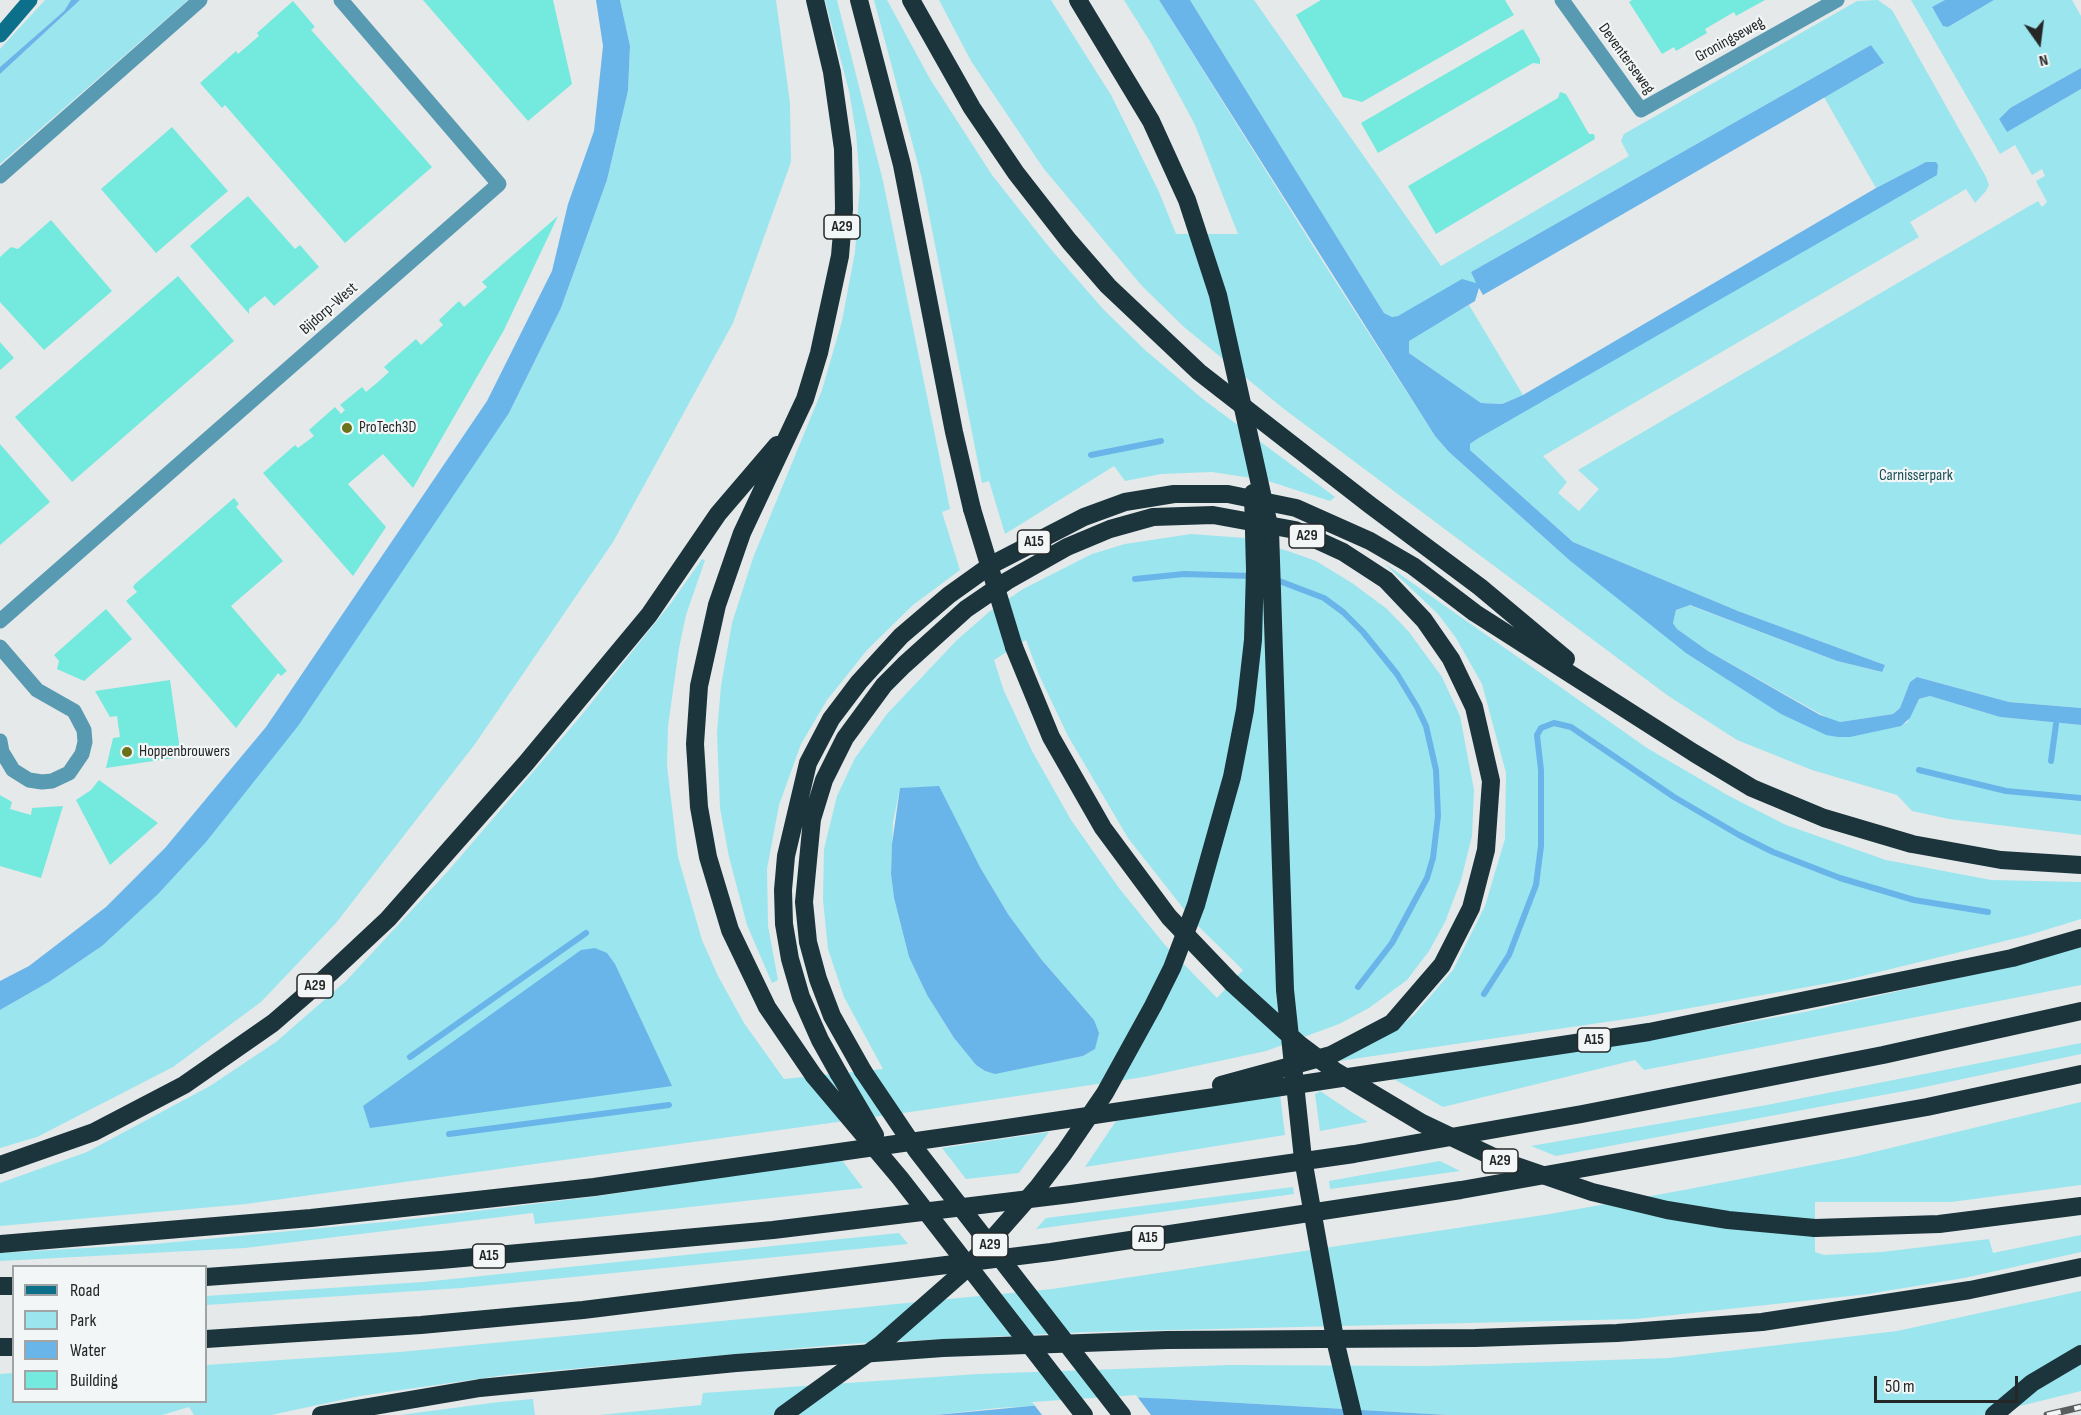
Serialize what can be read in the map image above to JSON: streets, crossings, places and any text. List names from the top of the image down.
{
  "streets": {
    "highway": ["A29", "A15"],
    "street": ["Groningseweg", "Deventerseweg", "Bijdorp-West"]
  },
  "crossings": [
    ["Groningseweg", "Deventerseweg"],
    ["A29", "A15"]
  ],
  "parks": ["Carnisserpark"],
  "places": ["ProTech3D", "Hoppenbrouwers"],
  "legend": [
    "Road",
    "Park",
    "Water",
    "Building"
  ],
  "scale_bar": "50 m",
  "north": "bottom"
}
